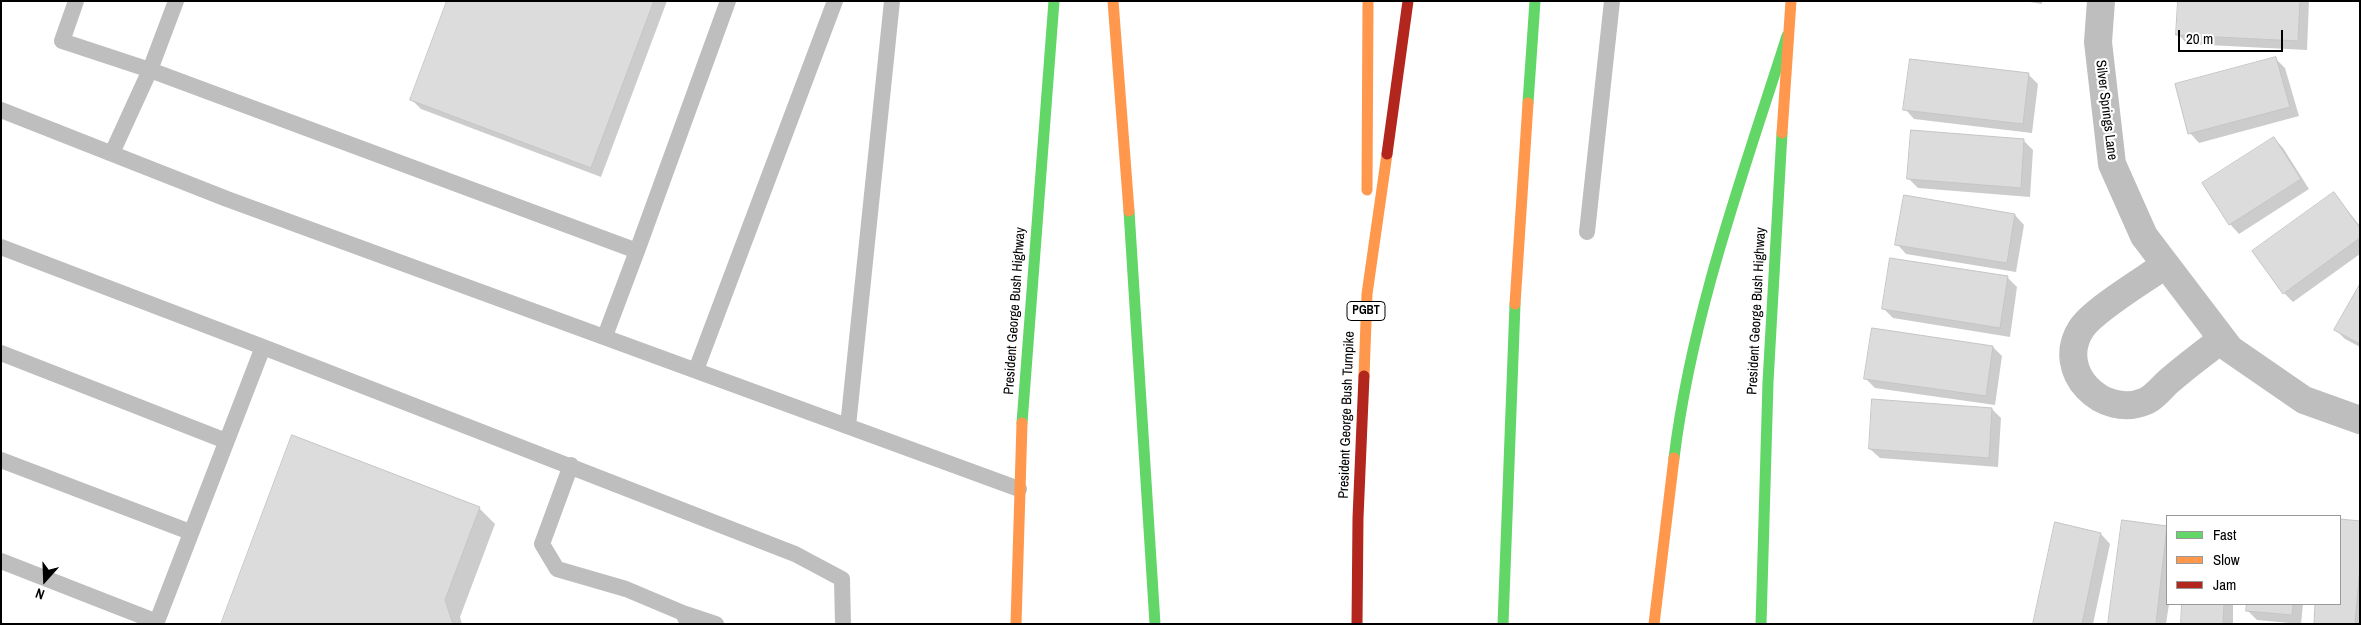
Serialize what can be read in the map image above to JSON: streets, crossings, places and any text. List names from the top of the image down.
{
  "streets": {
    "main road": ["President George Bush Highway", "PGBT", "President George Bush Turnpike"],
    "street": ["Silver Springs Lane"]
  },
  "legend": ["Fast", "Slow", "Jam"],
  "scale_bar": "20 m",
  "north": "bottom"
}
